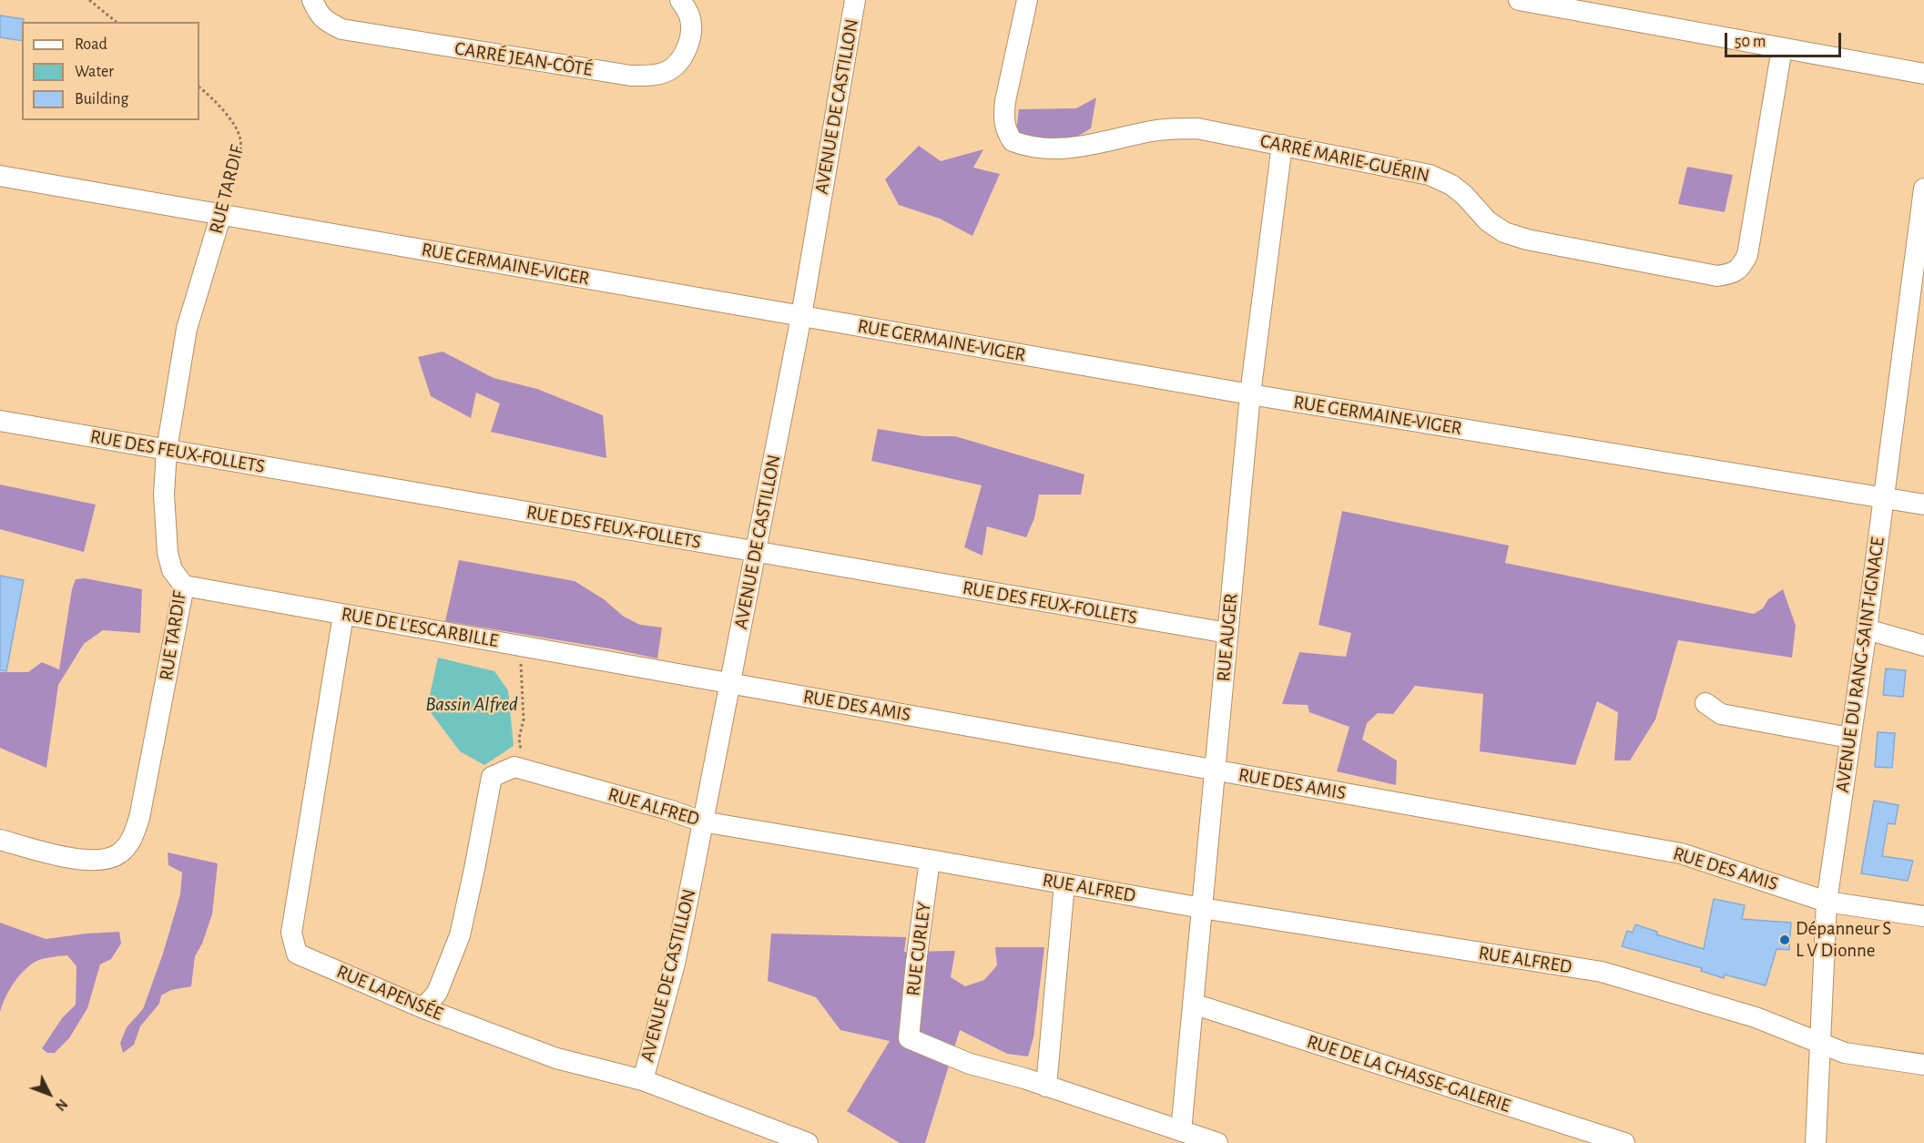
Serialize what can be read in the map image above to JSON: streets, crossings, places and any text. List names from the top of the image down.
{
  "streets": {
    "street": [
      "CARRÉ JEAN-CÔTÉ",
      "AVENUE DE CASTILLON",
      "CARRÉ MARIE-GUÉRIN",
      "RUE TARDIF",
      "RUE GERMAINE-VIGER",
      "RUE DES FEUX-FOLLETS",
      "RUE DE L'ESCARBILLE",
      "RUE AUGER",
      "AVENUE DU RANG-SAINT-IGNACE",
      "RUE DES AMIS",
      "RUE ALFRED",
      "RUE CURLEY",
      "RUE LAPENSÉE",
      "RUE DE LA CHASSE-GALERIE"
    ]
  },
  "crossings": [
    ["AVENUE DE CASTILLON", "RUE GERMAINE-VIGER"],
    ["AVENUE DE CASTILLON", "RUE DES FEUX-FOLLETS"],
    ["AVENUE DE CASTILLON", "RUE DES AMIS"],
    ["AVENUE DE CASTILLON", "RUE ALFRED"],
    ["AVENUE DE CASTILLON", "RUE LAPENSÉE"],
    ["CARRÉ MARIE-GUÉRIN", "RUE AUGER"],
    ["RUE TARDIF", "RUE GERMAINE-VIGER"],
    ["RUE TARDIF", "RUE DES FEUX-FOLLETS"],
    ["RUE TARDIF", "RUE DE L'ESCARBILLE"],
    ["RUE GERMAINE-VIGER", "RUE AUGER"],
    ["RUE GERMAINE-VIGER", "AVENUE DU RANG-SAINT-IGNACE"],
    ["RUE DES FEUX-FOLLETS", "RUE AUGER"],
    ["RUE DE L'ESCARBILLE", "RUE DES AMIS"],
    ["RUE DE L'ESCARBILLE", "RUE LAPENSÉE"],
    ["RUE AUGER", "RUE DES AMIS"],
    ["RUE AUGER", "RUE ALFRED"],
    ["RUE AUGER", "RUE DE LA CHASSE-GALERIE"],
    ["AVENUE DU RANG-SAINT-IGNACE", "RUE DES AMIS"],
    ["AVENUE DU RANG-SAINT-IGNACE", "RUE ALFRED"],
    ["RUE ALFRED", "RUE CURLEY"]
  ],
  "water": ["Bassin Alfred"],
  "places": ["Dépanneur S L V Dionne"],
  "legend": ["Road", "Water", "Building"],
  "scale_bar": "50 m",
  "north": "bottom right"
}
